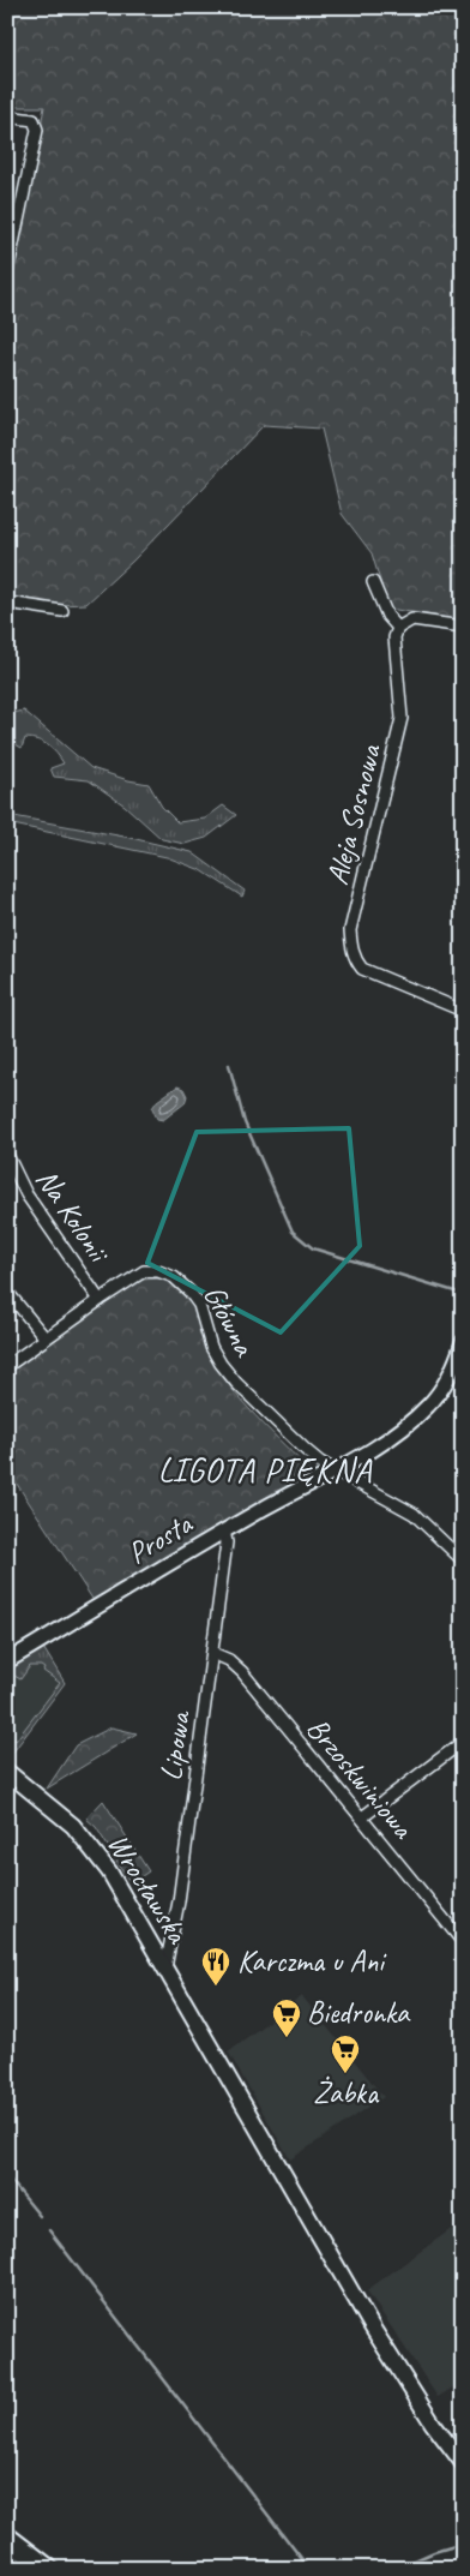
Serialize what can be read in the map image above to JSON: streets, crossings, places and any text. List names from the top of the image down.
{
  "streets": {
    "main road": ["Wrocławska"],
    "street": [
      "Aleja Sosnowa",
      "Na Kolonii",
      "Główna",
      "Prosta",
      "Lipowa",
      "Brzoskwiniowa"
    ]
  },
  "crossings": [
    ["Na Kolonii", "Główna"],
    ["Główna", "Prosta"],
    ["Prosta", "Lipowa"],
    ["Lipowa", "Brzoskwiniowa"],
    ["Lipowa", "Wrocławska"]
  ],
  "districts": ["LIGOTA PIĘKNA"],
  "places": {
    "restaurant": ["Karczma u Ani"],
    "supermarket": ["Biedronka", "Żabka"]
  }
}
